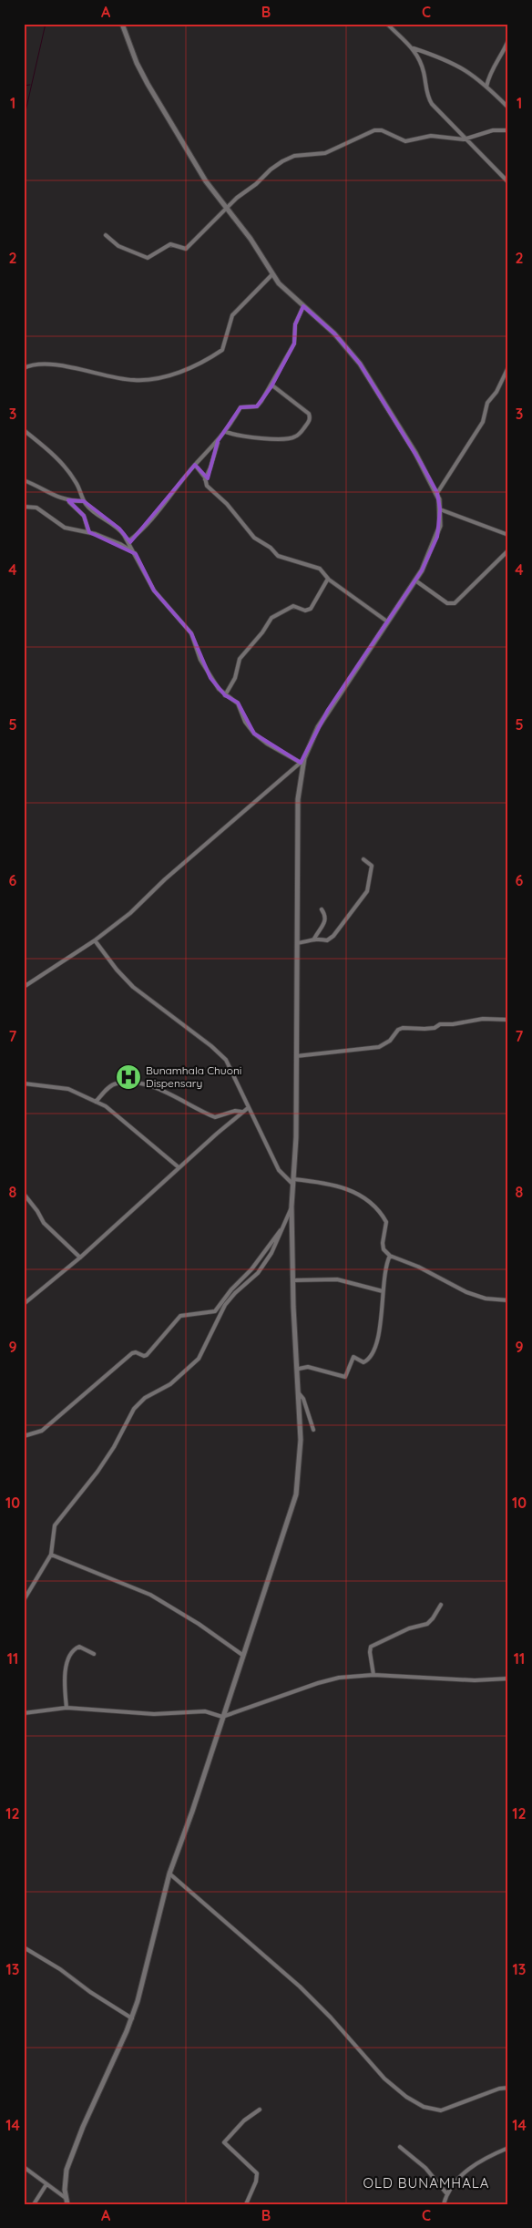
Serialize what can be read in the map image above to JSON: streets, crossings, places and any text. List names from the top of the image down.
{
  "districts": ["OLD BUNAMHALA"],
  "places": {
    "hospital": ["Bunamhala Chuoni Dispensary"]
  },
  "grid": {
    "columns": ["A", "B", "C"],
    "rows": [
      "1",
      "2",
      "3",
      "4",
      "5",
      "6",
      "7",
      "8",
      "9",
      "10",
      "11",
      "12",
      "13",
      "14"
    ]
  }
}
